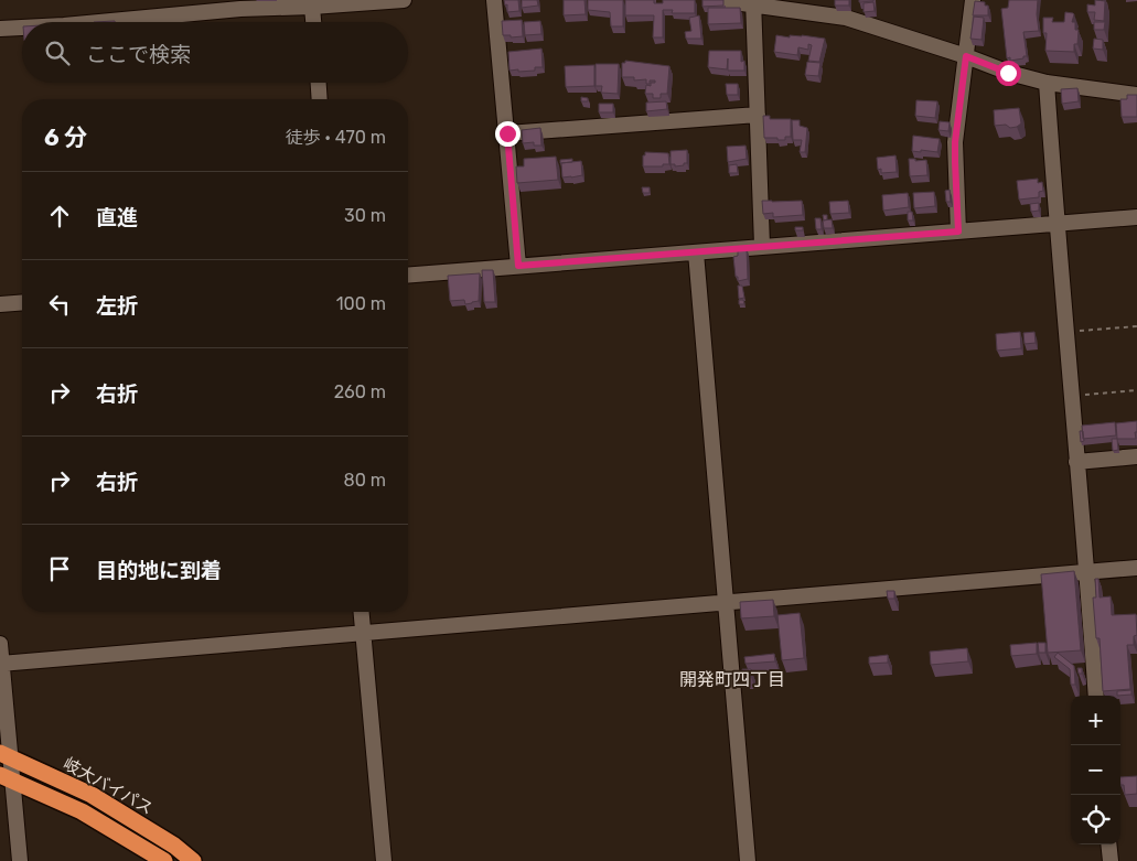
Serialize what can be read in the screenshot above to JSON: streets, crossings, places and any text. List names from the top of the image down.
{
  "streets": {
    "highway": ["岐大バイパス"]
  },
  "districts": ["開発町四丁目"],
  "page": {
    "search": "ここで検索",
    "heading": ["6 分", "徒歩 · 470 m"],
    "list": [
      ["直進", "30 m"],
      ["左折", "100 m"],
      ["右折", "260 m"],
      ["右折", "80 m"],
      "目的地に到着"
    ],
    "map_buttons": ["+", "−"]
  }
}
